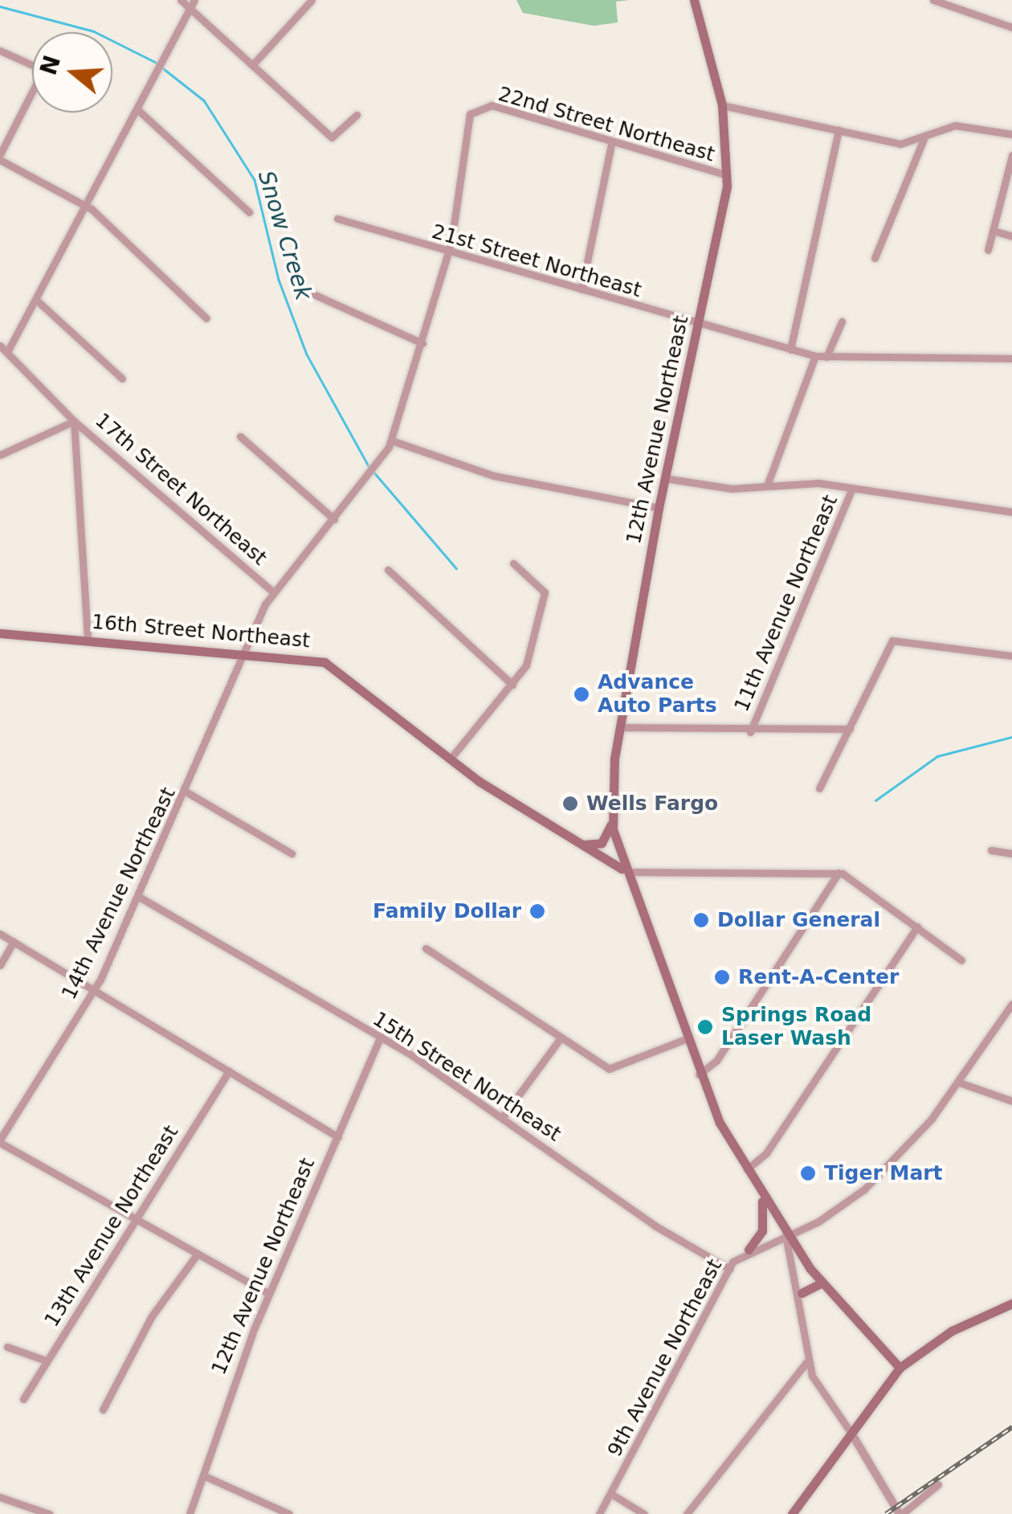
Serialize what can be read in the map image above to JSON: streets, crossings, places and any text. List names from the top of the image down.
{
  "streets": {
    "main road": ["12th Avenue Northeast", "16th Street Northeast"],
    "street": [
      "22nd Street Northeast",
      "21st Street Northeast",
      "17th Street Northeast",
      "11th Avenue Northeast",
      "14th Avenue Northeast",
      "15th Street Northeast",
      "13th Avenue Northeast",
      "9th Avenue Northeast"
    ]
  },
  "crossings": [
    ["22nd Street Northeast", "21st Street Northeast"],
    ["22nd Street Northeast", "12th Avenue Northeast"],
    ["21st Street Northeast", "12th Avenue Northeast"],
    ["12th Avenue Northeast", "16th Street Northeast"],
    ["12th Avenue Northeast", "15th Street Northeast"],
    ["16th Street Northeast", "14th Avenue Northeast"],
    ["14th Avenue Northeast", "15th Street Northeast"],
    ["15th Street Northeast", "9th Avenue Northeast"]
  ],
  "water": ["Snow Creek"],
  "places": [
    "Advance Auto Parts",
    "Wells Fargo",
    "Family Dollar",
    "Dollar General",
    "Rent-A-Center",
    "Springs Road Laser Wash",
    "Tiger Mart"
  ],
  "north": "left"
}
